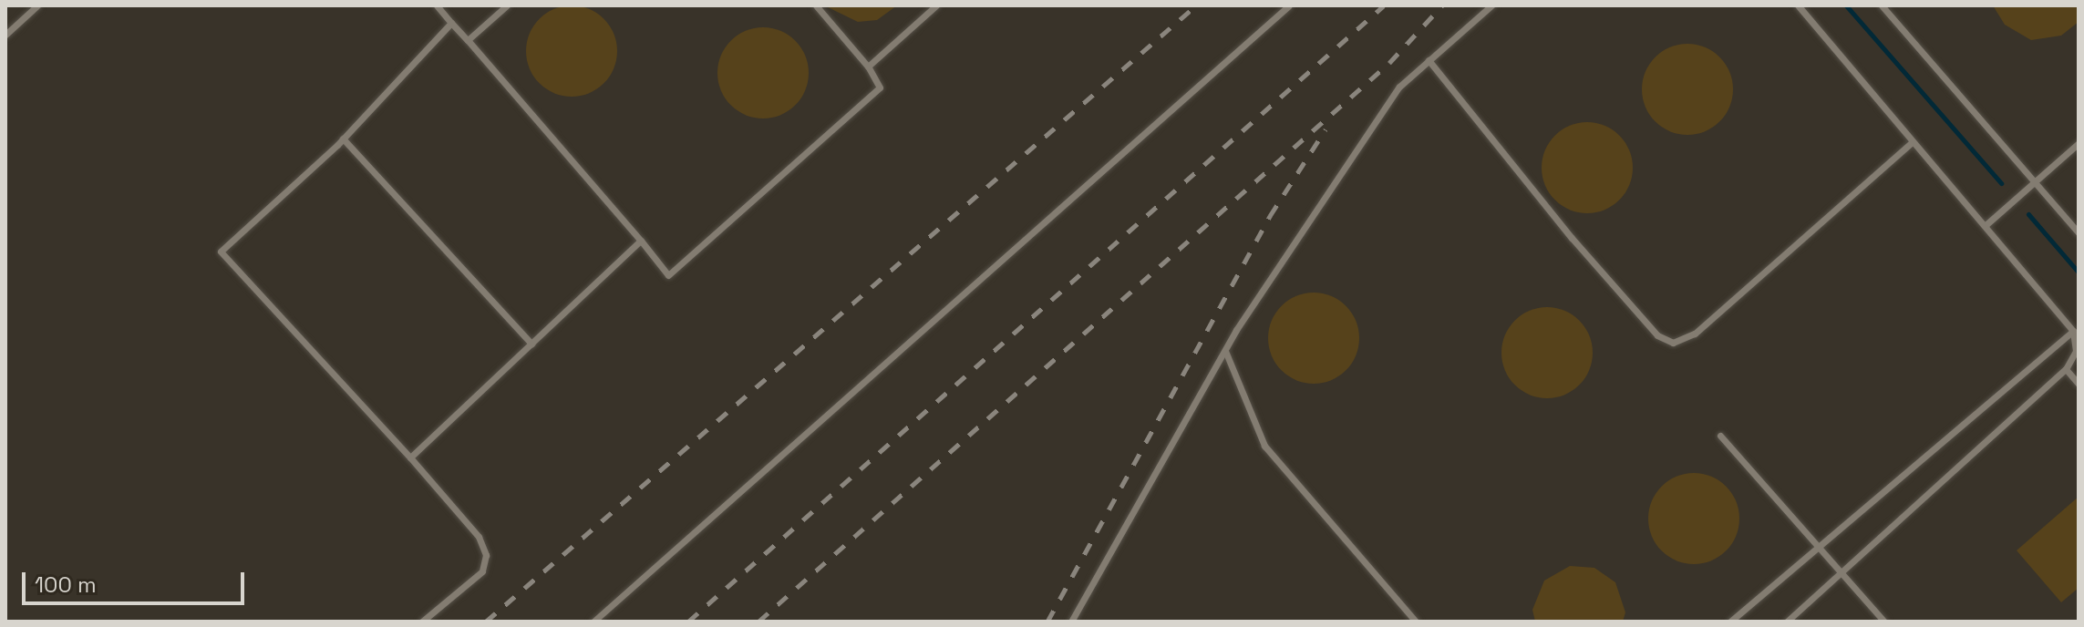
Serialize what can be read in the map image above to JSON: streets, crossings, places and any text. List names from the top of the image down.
{
  "scale_bar": "100 m"
}
